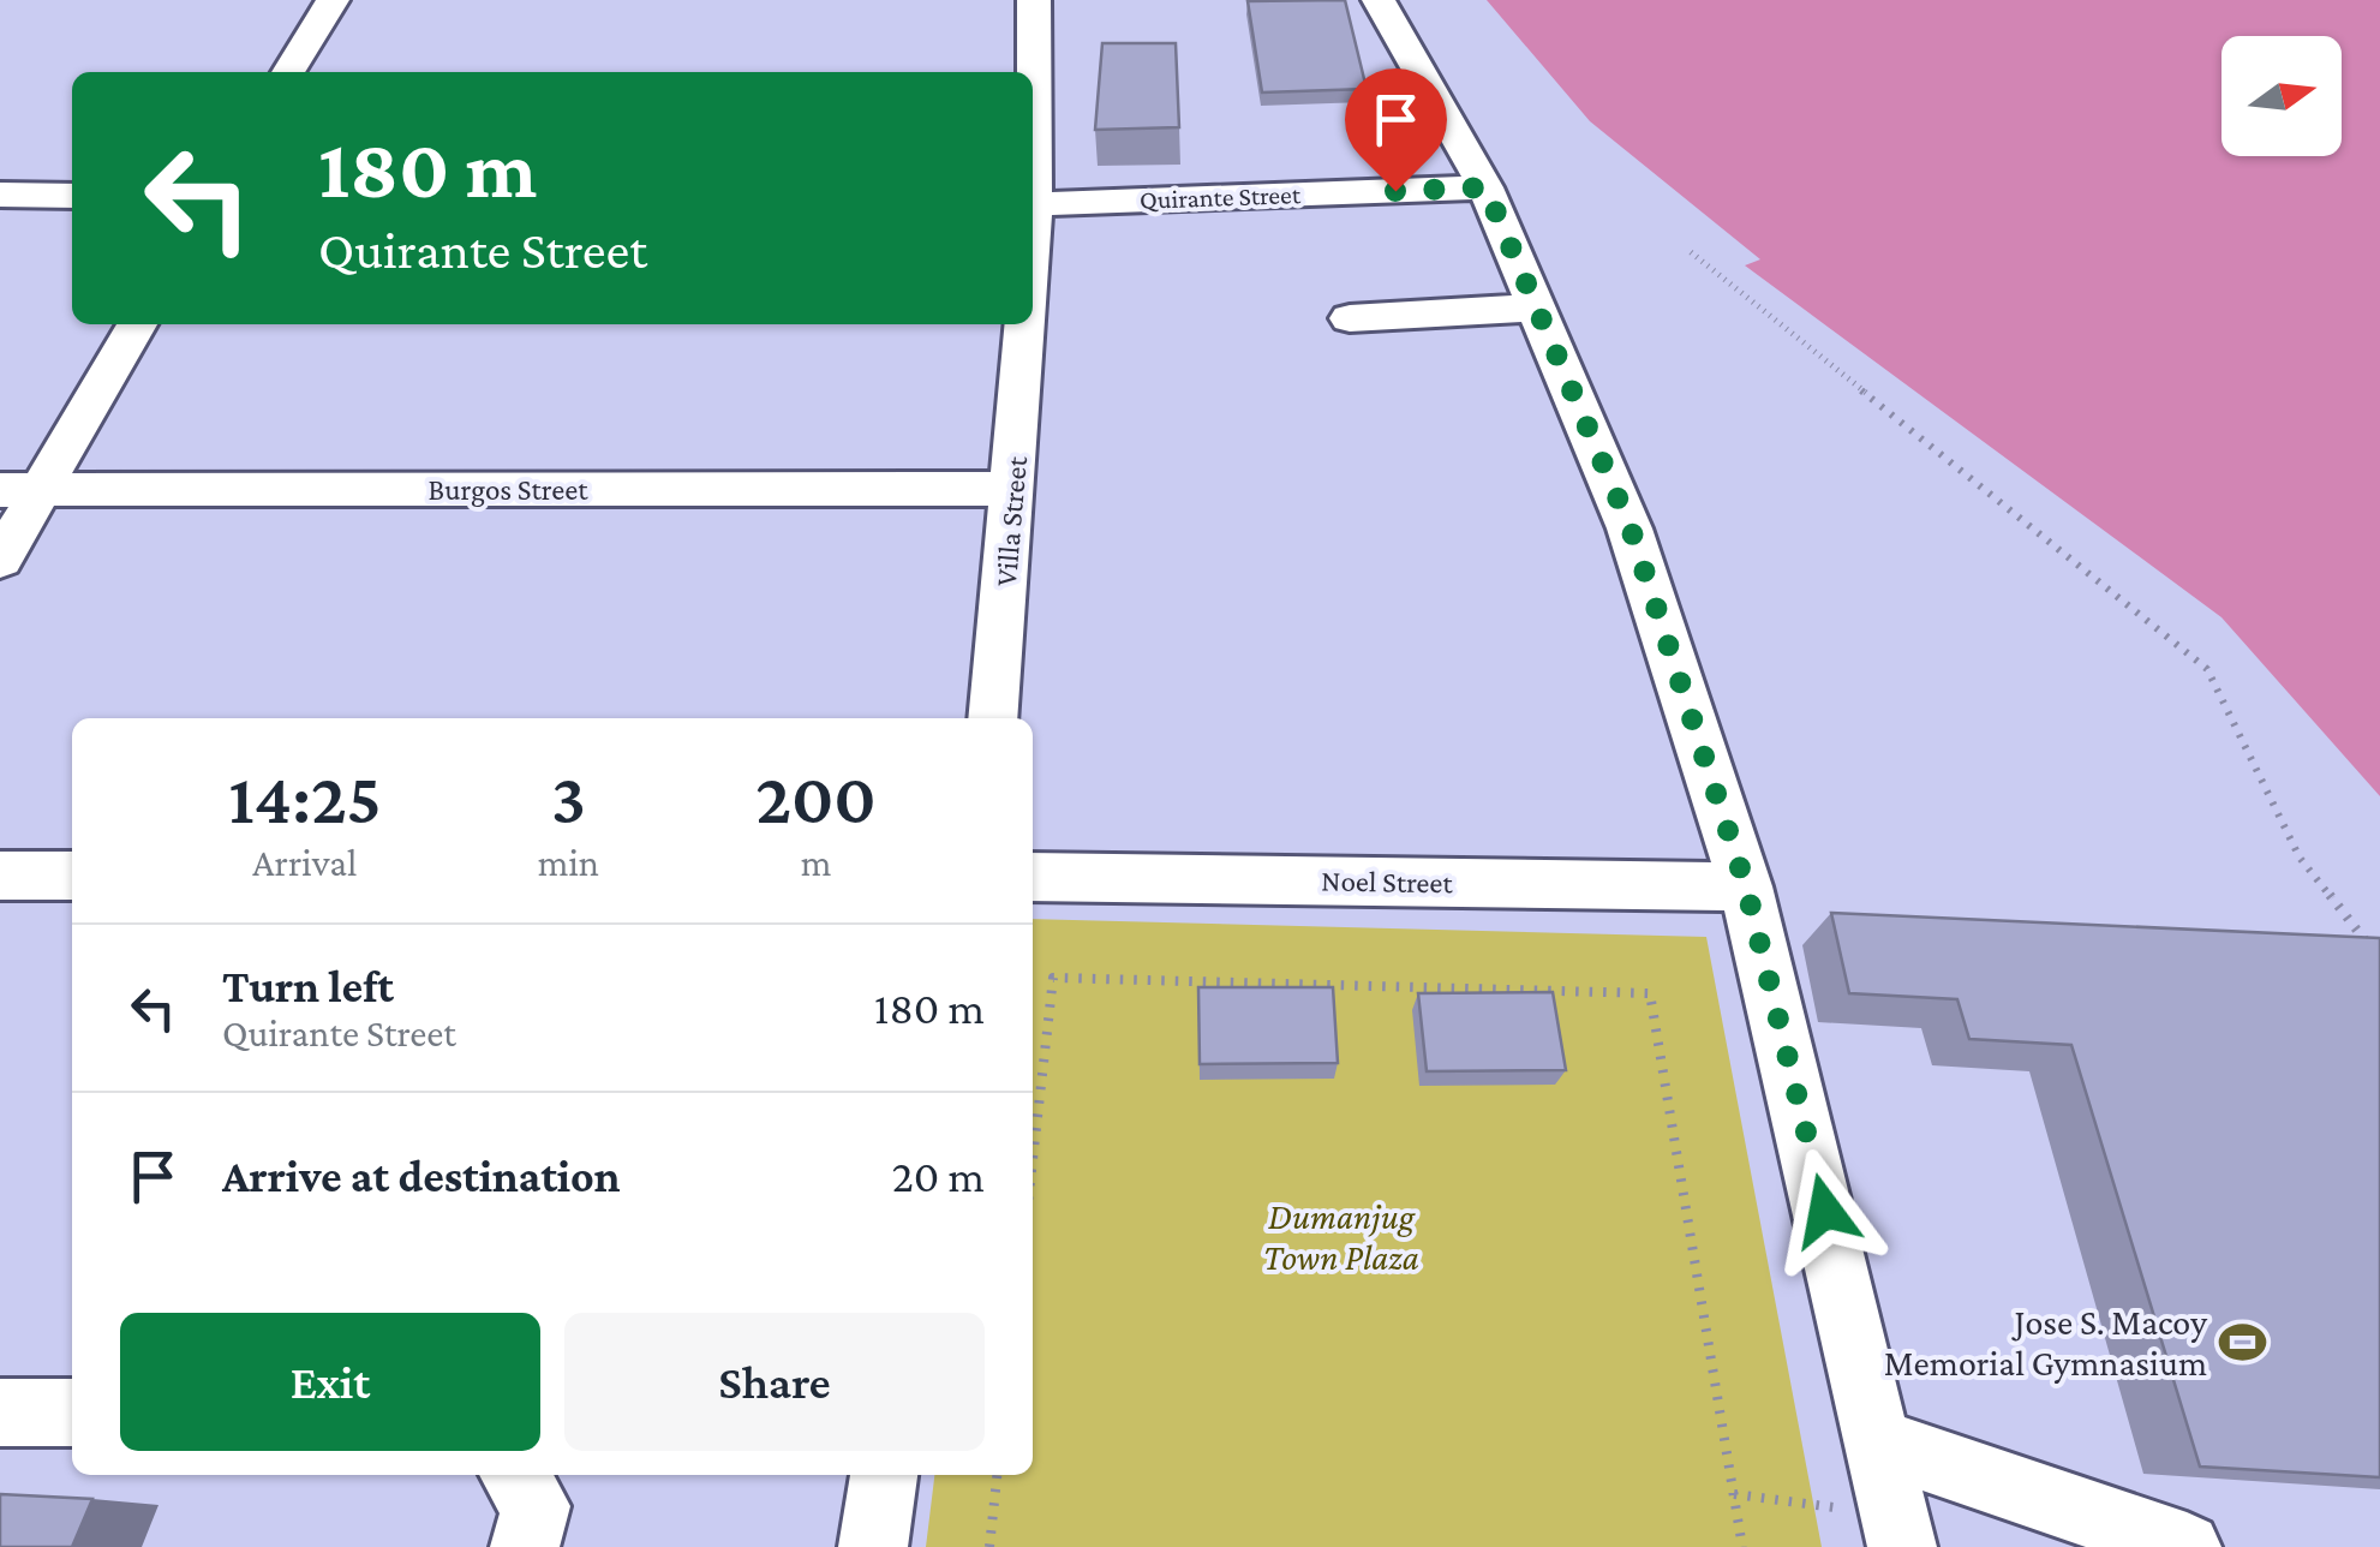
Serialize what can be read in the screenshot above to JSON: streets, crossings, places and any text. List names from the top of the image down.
{
  "streets": {
    "street": [
      "Quirante Street",
      "Burgos Street",
      "Villa Street",
      "Noel Street"
    ]
  },
  "crossings": [
    ["Burgos Street", "Villa Street"]
  ],
  "parks": ["Dumanjug Town Plaza"],
  "places": {
    "sports": ["Jose S. Macoy Memorial Gymnasium"]
  },
  "north": "right",
  "page": {
    "turn": ["180 m", "Quirante Street"],
    "eta": [
      "14:25",
      "Arrival",
      "3",
      "min",
      "200",
      "m"
    ],
    "list": [
      {
        "name": "Turn left",
        "note": "Quirante Street",
        "value": "180 m"
      },
      {
        "name": "Arrive at destination",
        "value": "20 m"
      }
    ],
    "buttons": ["Exit", "Share"]
  }
}
